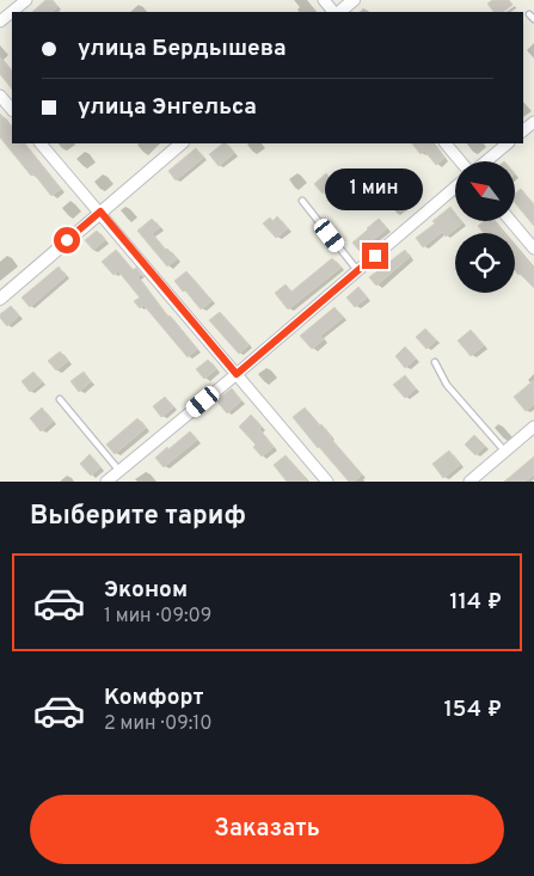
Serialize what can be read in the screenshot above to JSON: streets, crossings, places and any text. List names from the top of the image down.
{
  "north": "top left",
  "page": {
    "banner": ["улица Бердышева", "улица Энгельса"],
    "bubble": "1 мин",
    "heading": "Выберите тариф",
    "list": [
      {
        "name": "Эконом",
        "note": "1 мин · 09:09",
        "value": "114 ₽"
      },
      {
        "name": "Комфорт",
        "note": "2 мин · 09:10",
        "value": "154 ₽"
      }
    ],
    "buttons": "Заказать"
  }
}
